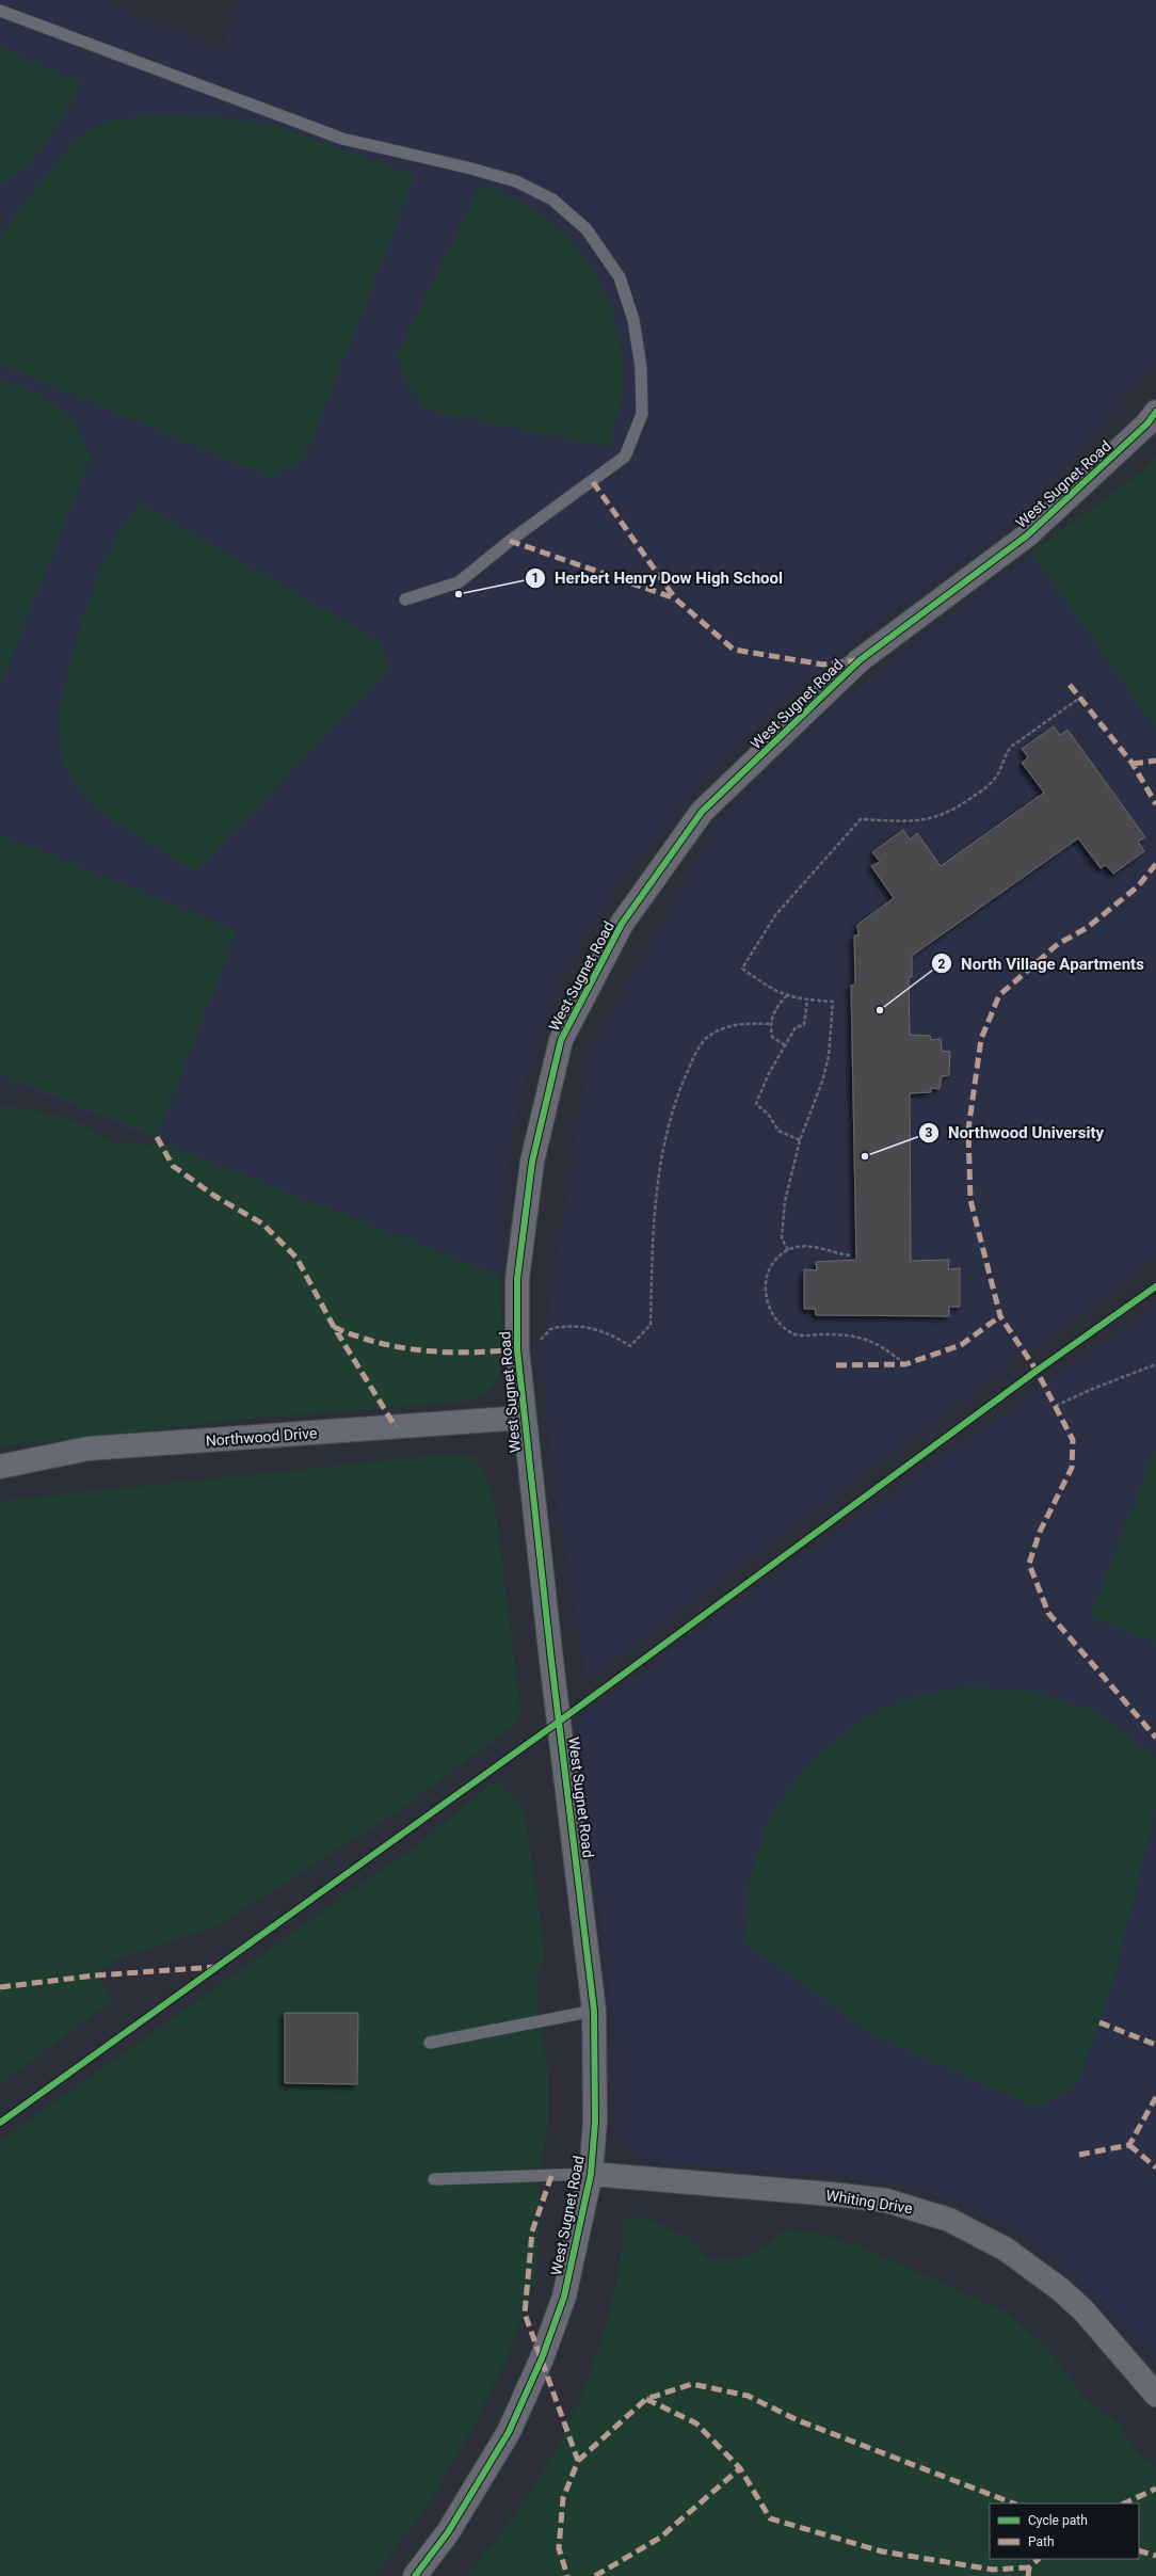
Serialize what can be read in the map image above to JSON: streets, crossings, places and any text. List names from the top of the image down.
{
  "streets": {
    "street": ["West Sugnet Road", "Northwood Drive", "Whiting Drive"]
  },
  "crossings": [
    ["West Sugnet Road", "Northwood Drive"],
    ["West Sugnet Road", "Whiting Drive"]
  ],
  "places": ["Herbert Henry Dow High School", "North Village Apartments", "Northwood University"],
  "legend": ["Cycle path", "Path"]
}
